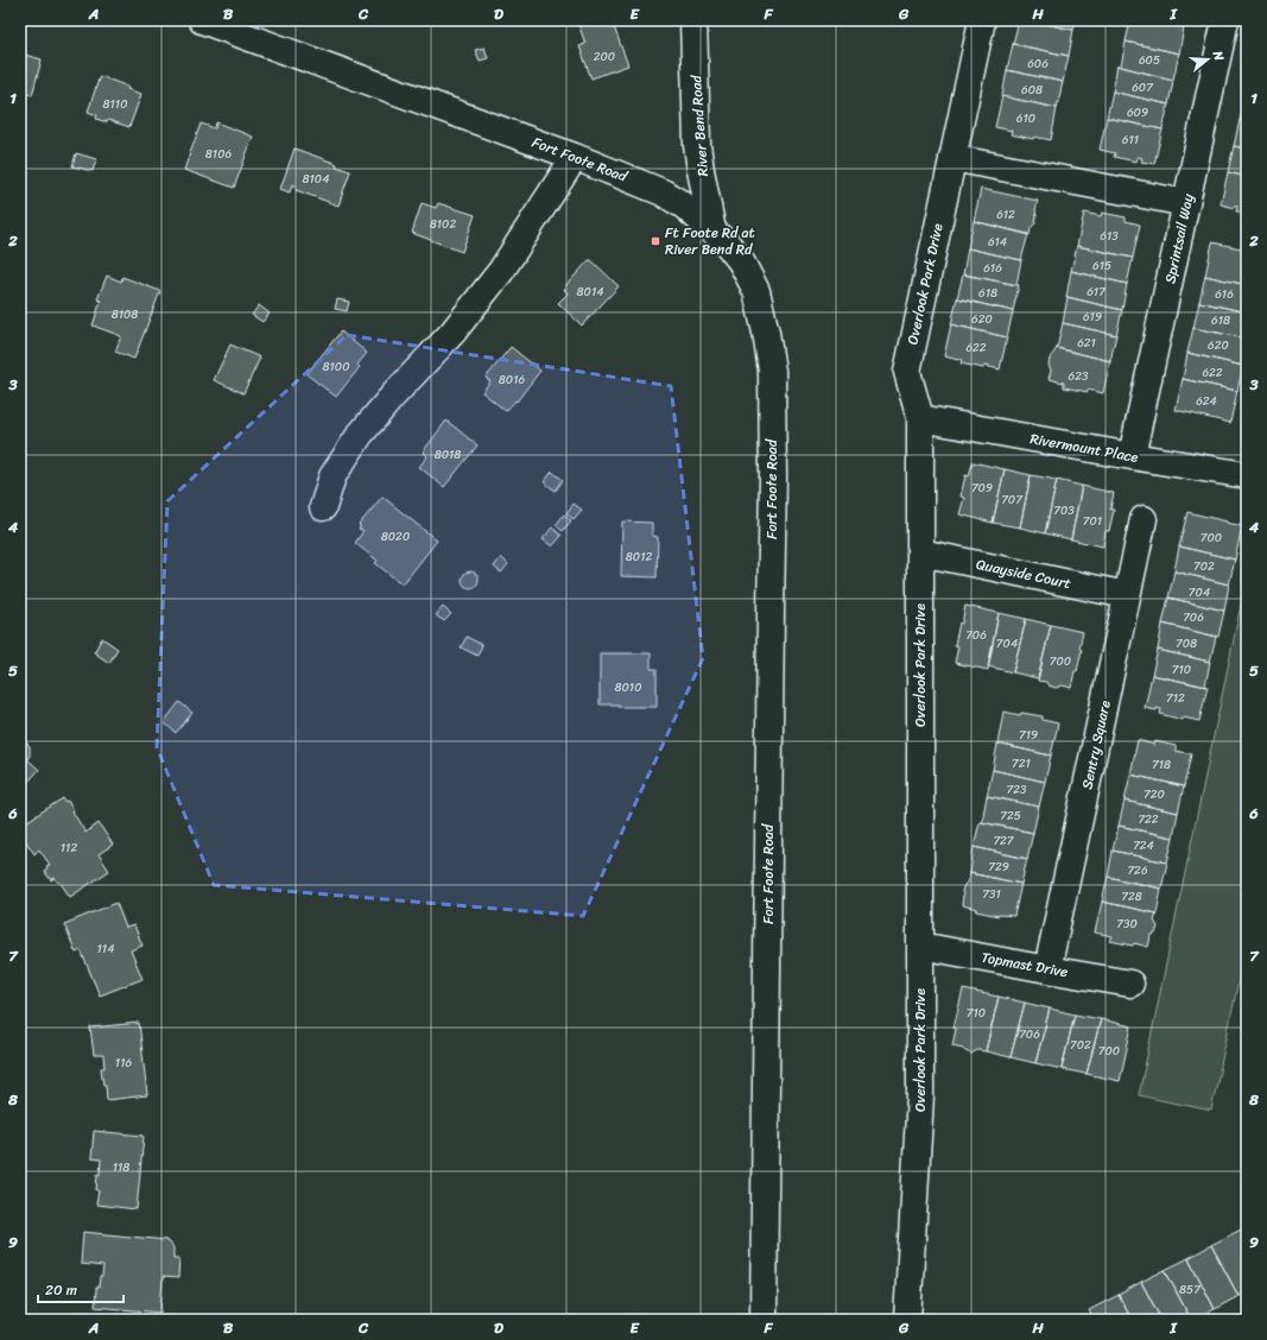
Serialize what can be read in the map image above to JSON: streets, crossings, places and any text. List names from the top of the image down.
{
  "streets": {
    "street": [
      "River Bend Road",
      "Fort Foote Road",
      "Sprintsail Way",
      "Overlook Park Drive",
      "Rivermount Place",
      "Quayside Court",
      "Sentry Square",
      "Topmast Drive"
    ]
  },
  "crossings": [
    ["River Bend Road", "Fort Foote Road"],
    ["Sprintsail Way", "Rivermount Place"],
    ["Overlook Park Drive", "Rivermount Place"],
    ["Overlook Park Drive", "Quayside Court"],
    ["Overlook Park Drive", "Topmast Drive"],
    ["Quayside Court", "Sentry Square"],
    ["Sentry Square", "Topmast Drive"]
  ],
  "places": {
    "transit": ["Ft Foote Rd at River Bend Rd"]
  },
  "house_numbers": [
    "200",
    "605",
    "606",
    "607",
    "608",
    "8110",
    "609",
    "610",
    "611",
    "8106",
    "8104",
    "612",
    "8102",
    "613",
    "614",
    "615",
    "616",
    "8014",
    "617",
    "618",
    "616",
    "8108",
    "619",
    "620",
    "618",
    "621",
    "620",
    "622",
    "8100",
    "622",
    "623",
    "8016",
    "624",
    "8018",
    "709",
    "707",
    "703",
    "701",
    "8020",
    "700",
    "8012",
    "702",
    "704",
    "706",
    "706",
    "704",
    "708",
    "700",
    "710",
    "8010",
    "712",
    "719",
    "721",
    "718",
    "723",
    "720",
    "725",
    "722",
    "727",
    "724",
    "112",
    "729",
    "726",
    "731",
    "728",
    "730",
    "114",
    "710",
    "706",
    "702",
    "700",
    "116",
    "118",
    "857"
  ],
  "scale_bar": "20 m",
  "north": "right",
  "grid": {
    "columns": [
      "A",
      "B",
      "C",
      "D",
      "E",
      "F",
      "G",
      "H",
      "I"
    ],
    "rows": [
      "1",
      "2",
      "3",
      "4",
      "5",
      "6",
      "7",
      "8",
      "9"
    ]
  }
}
